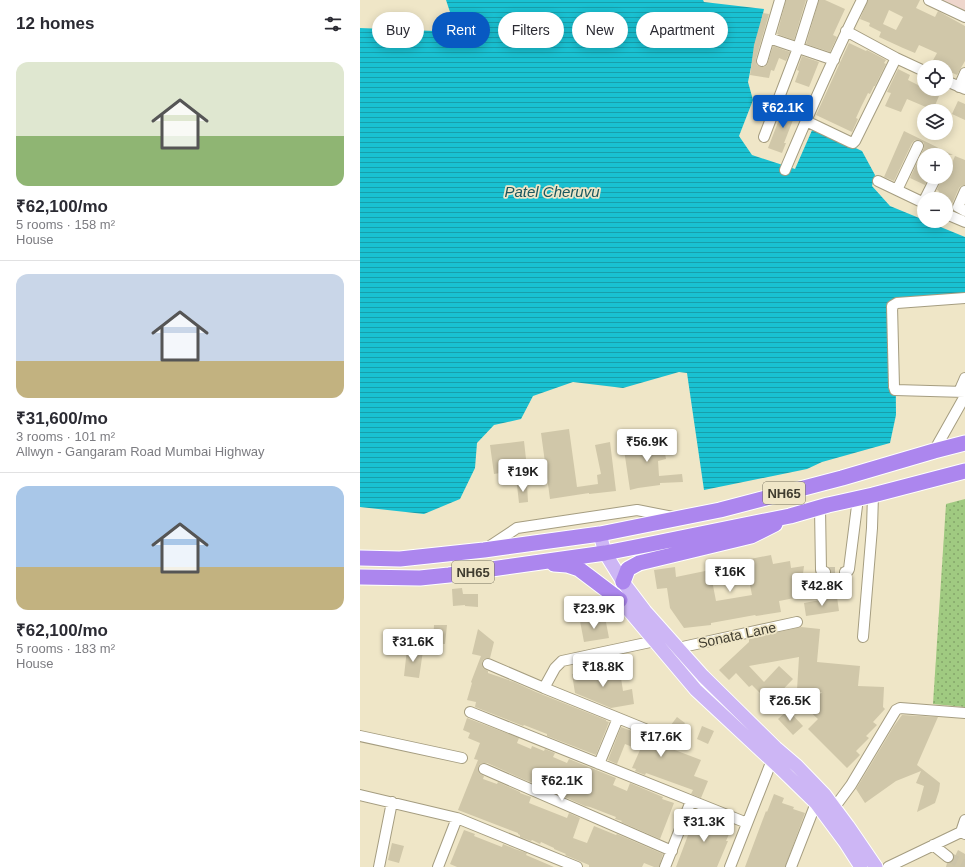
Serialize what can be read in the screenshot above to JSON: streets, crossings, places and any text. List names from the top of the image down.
{
  "streets": {
    "highway": ["NH65"],
    "street": ["Sonata Lane"]
  },
  "water": ["Patel Cheruvu"],
  "page": {
    "heading": "12 homes",
    "chip": [
      "Buy",
      "Rent",
      "Filters",
      "New",
      "Apartment"
    ],
    "list": [
      {
        "name": "₹62,100/mo",
        "note": "5 rooms · 158 m² · House"
      },
      {
        "name": "₹31,600/mo",
        "note": "3 rooms · 101 m² · Allwyn - Gangaram Road Mumbai Highway"
      },
      {
        "name": "₹62,100/mo",
        "note": "5 rooms · 183 m² · House"
      }
    ],
    "map_buttons": ["+", "−"],
    "price": [
      "₹62.1K",
      "₹56.9K",
      "₹19K",
      "₹16K",
      "₹42.8K",
      "₹23.9K",
      "₹31.6K",
      "₹18.8K",
      "₹26.5K",
      "₹17.6K",
      "₹62.1K",
      "₹31.3K"
    ]
  }
}
